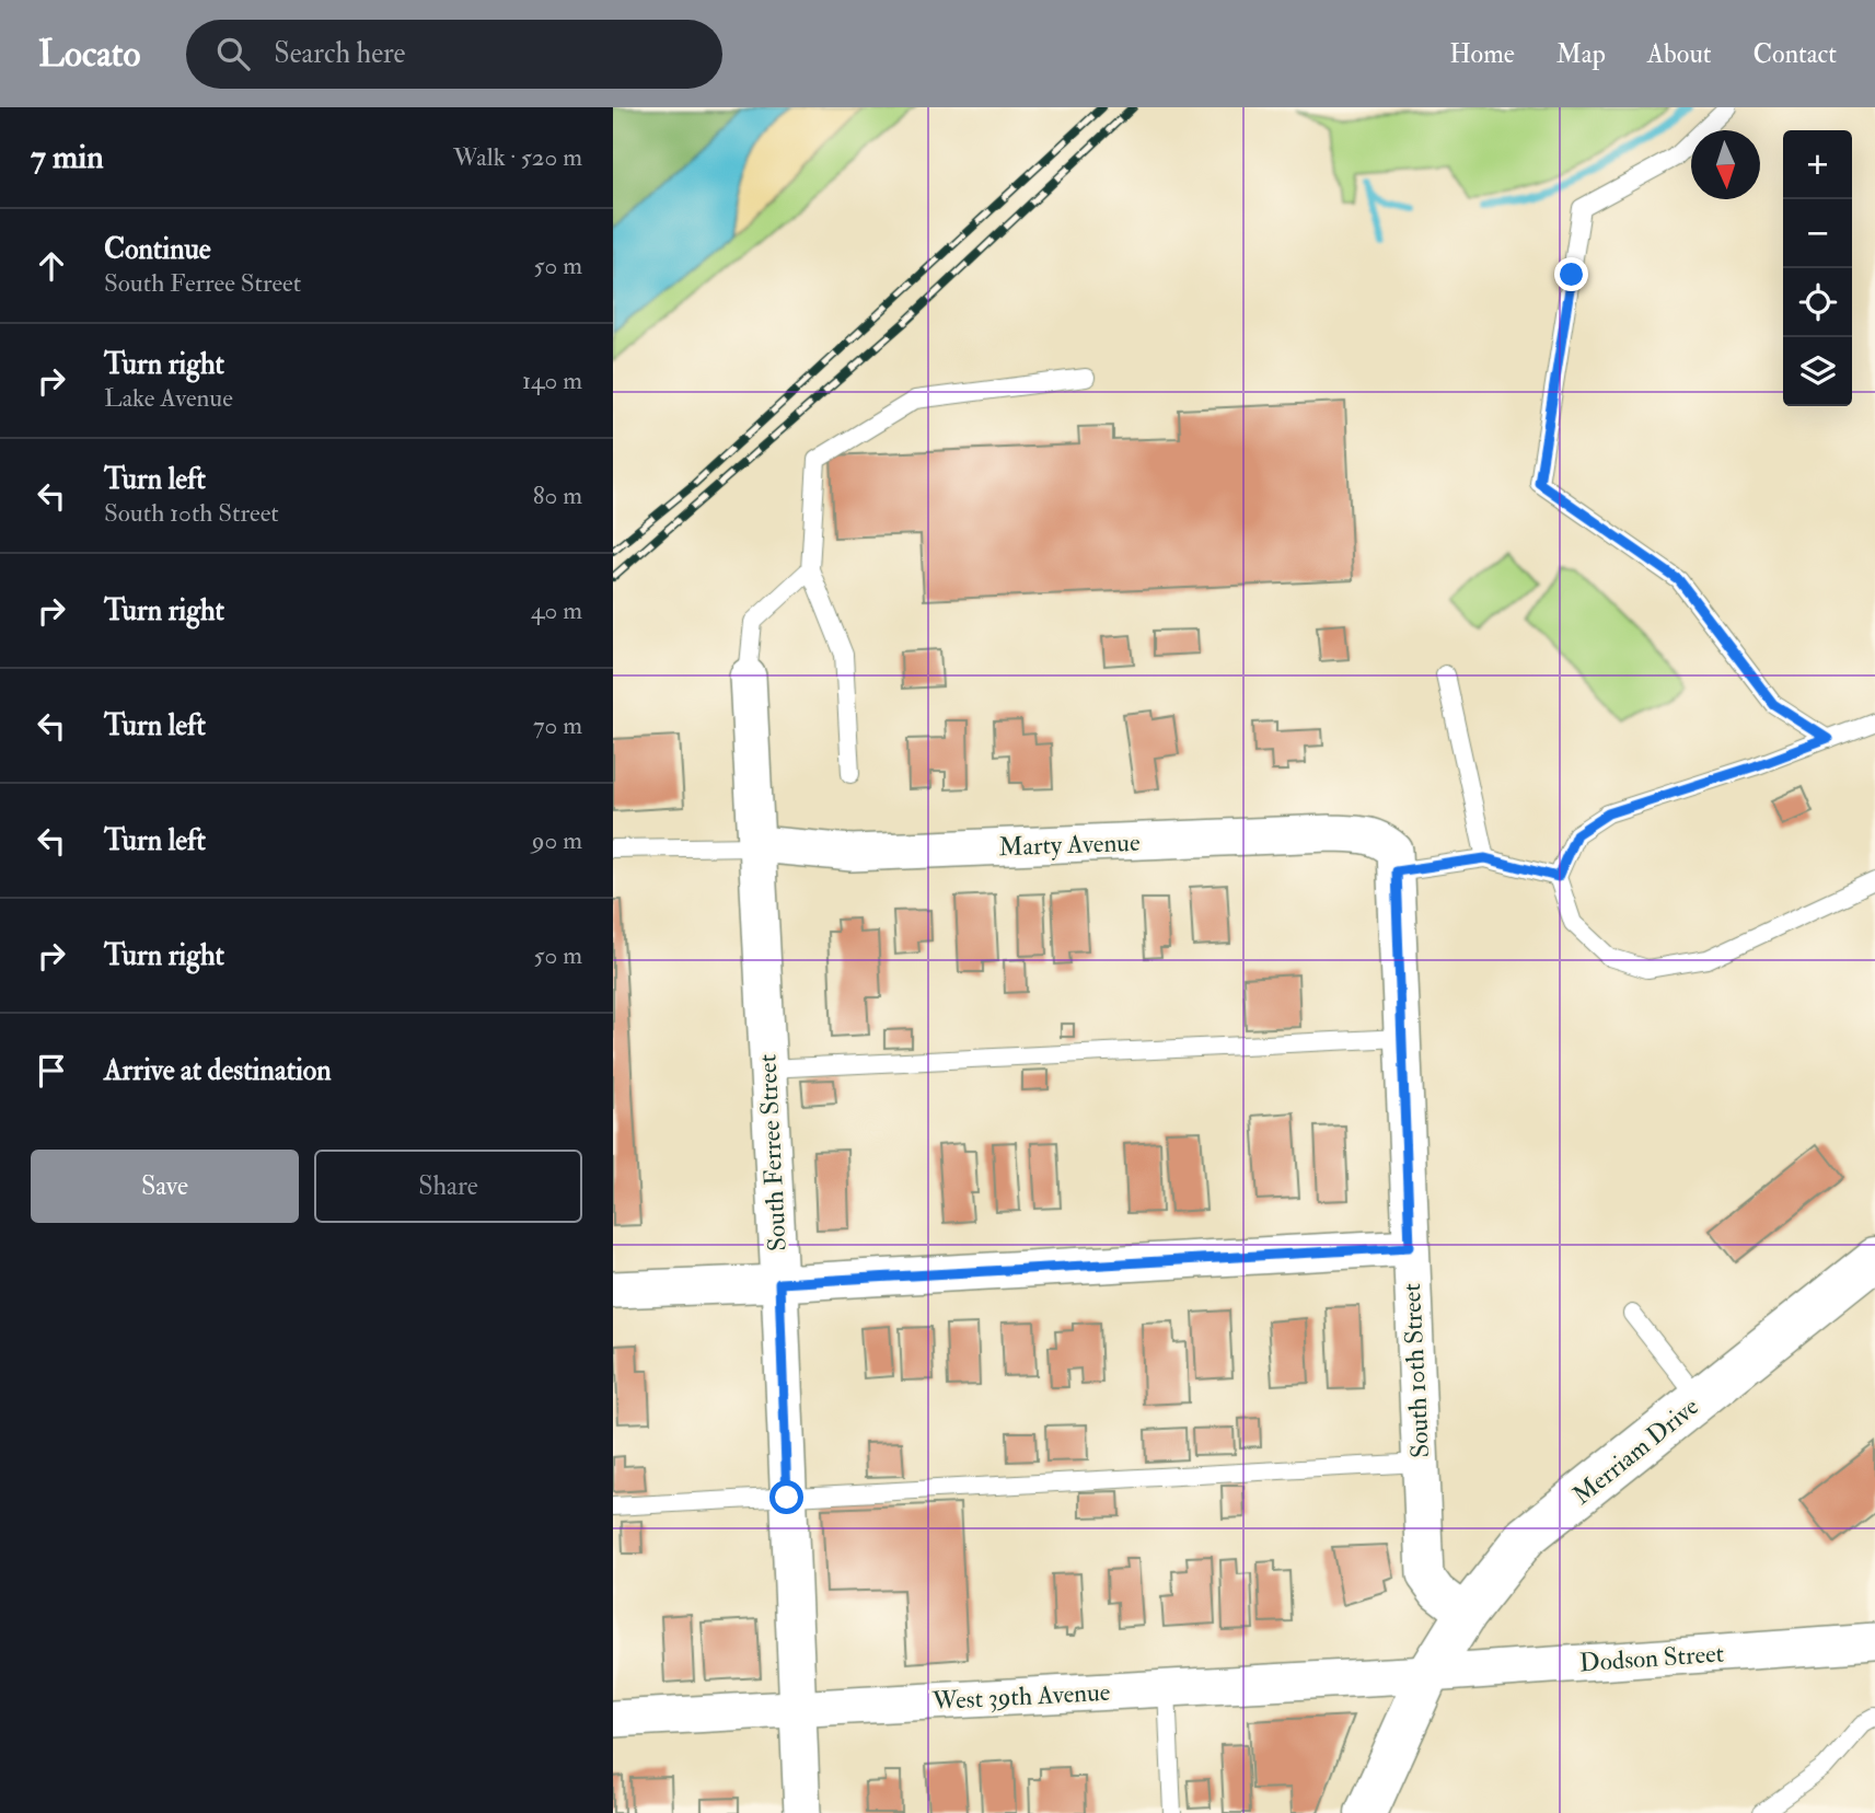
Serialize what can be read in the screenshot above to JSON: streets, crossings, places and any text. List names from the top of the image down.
{
  "streets": {
    "main road": ["Merriam Drive"],
    "street": [
      "Marty Avenue",
      "South Ferree Street",
      "South 10th Street",
      "Dodson Street",
      "West 39th Avenue"
    ]
  },
  "crossings": [
    ["Marty Avenue", "South Ferree Street"],
    ["Marty Avenue", "South 10th Street"],
    ["South Ferree Street", "West 39th Avenue"],
    ["South 10th Street", "Merriam Drive"],
    ["Merriam Drive", "Dodson Street"],
    ["Merriam Drive", "West 39th Avenue"],
    ["Dodson Street", "West 39th Avenue"]
  ],
  "north": "bottom",
  "page": {
    "header": "Locato",
    "search": "Search here",
    "nav": [
      "Home",
      "Map",
      "About",
      "Contact"
    ],
    "heading": ["7 min", "Walk · 520 m"],
    "map_buttons": ["+", "−"],
    "list": [
      ["Continue", "South Ferree Street", "50 m"],
      ["Turn right", "Lake Avenue", "140 m"],
      ["Turn left", "South 10th Street", "80 m"],
      ["Turn right", "40 m"],
      ["Turn left", "70 m"],
      ["Turn left", "90 m"],
      ["Turn right", "50 m"],
      "Arrive at destination"
    ],
    "buttons": ["Save", "Share"]
  }
}
